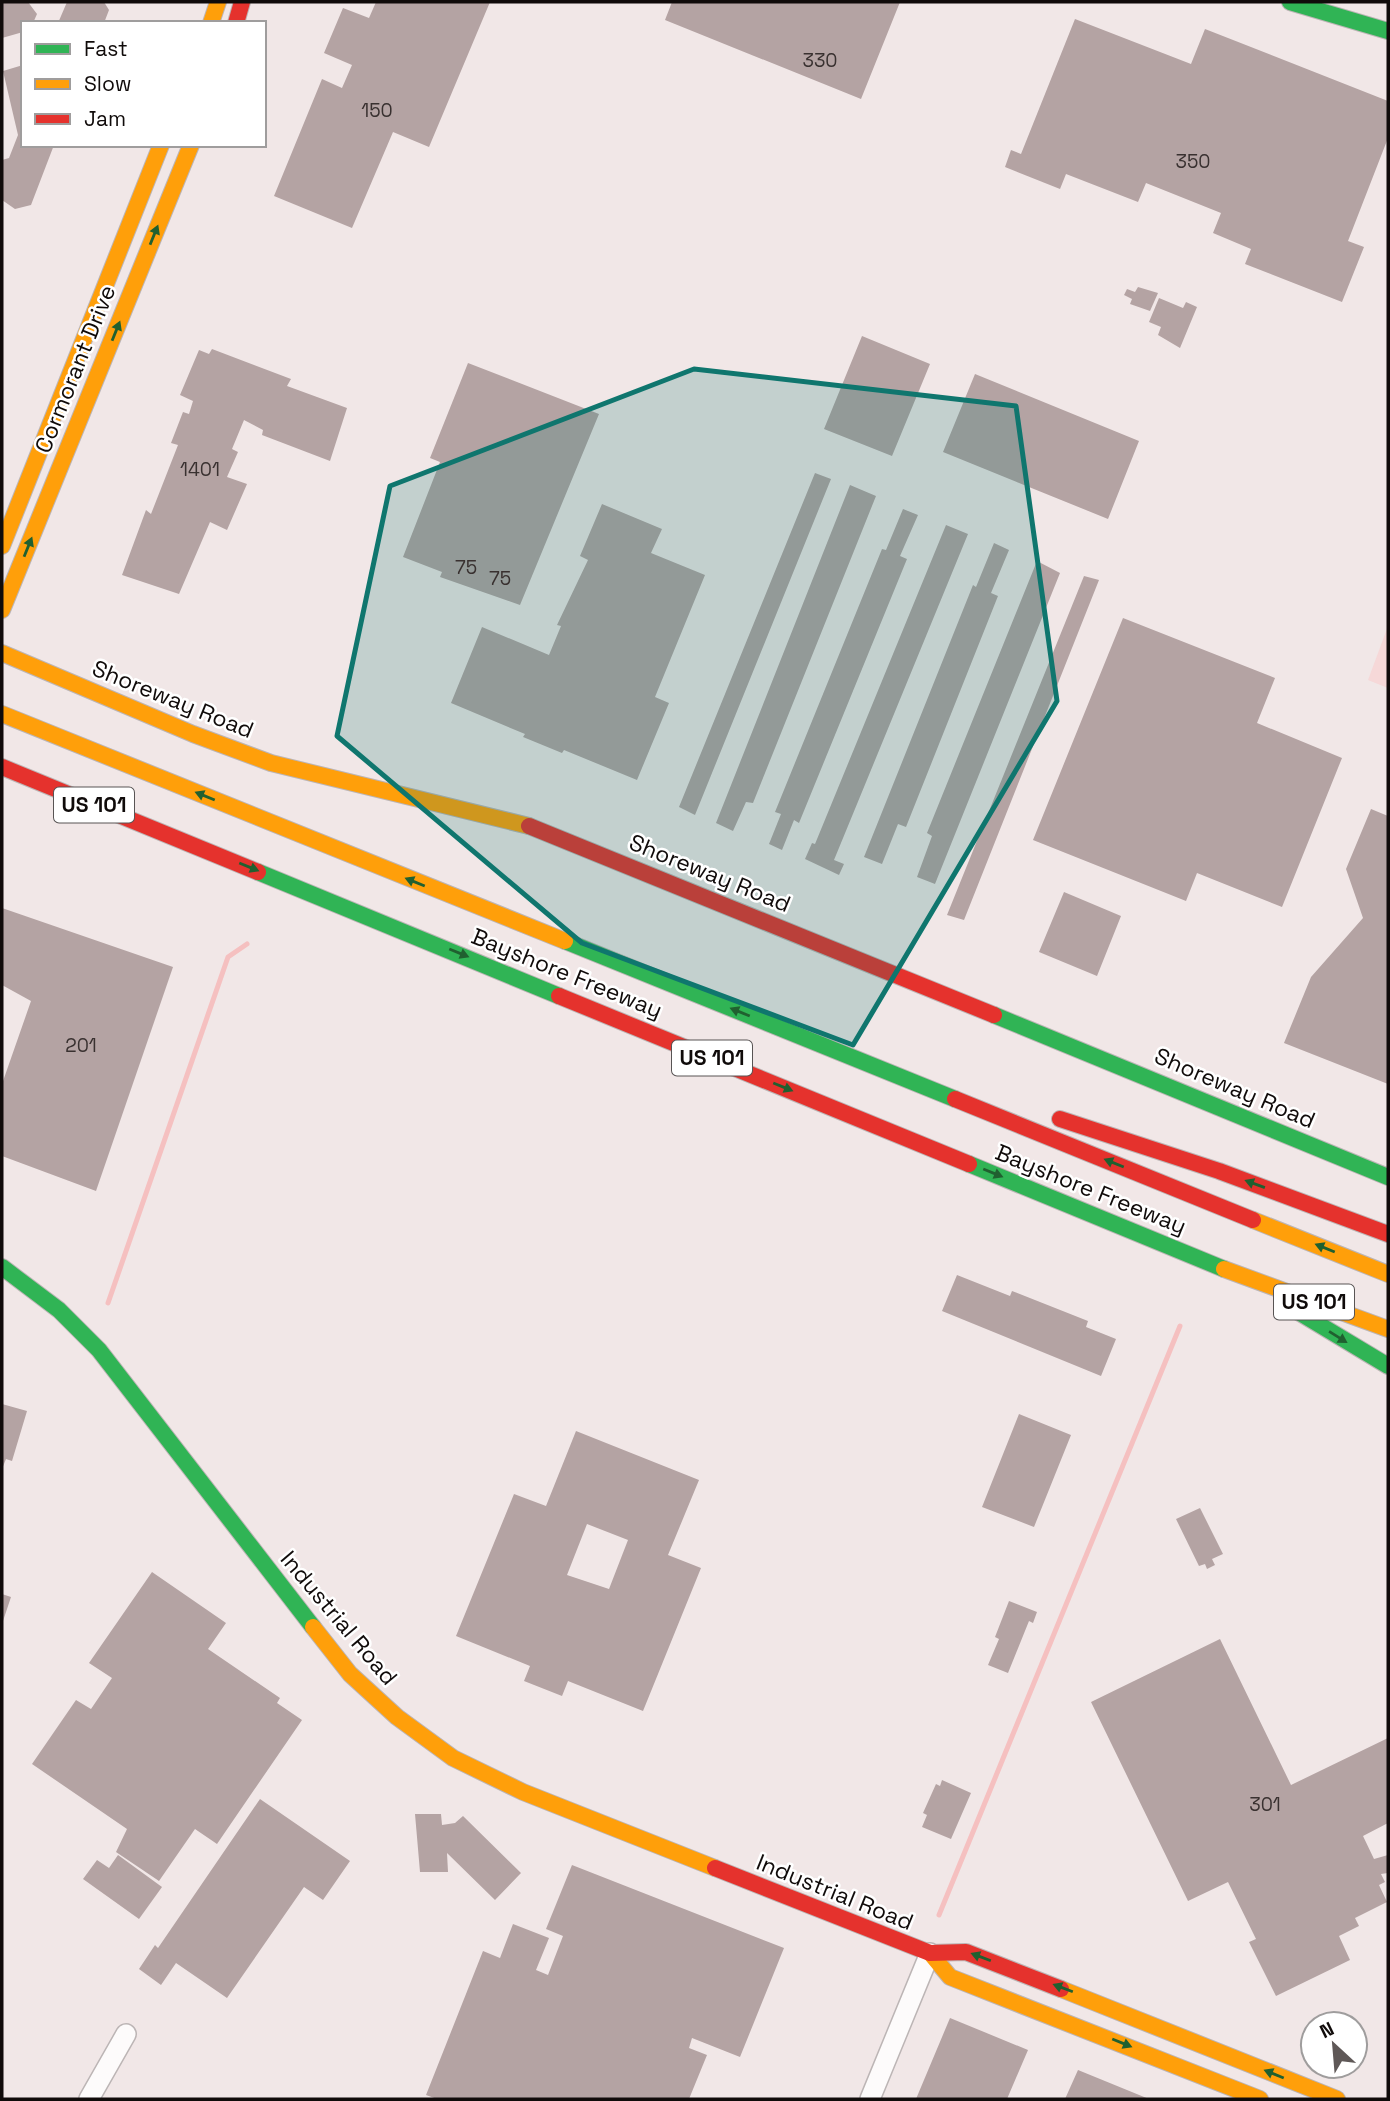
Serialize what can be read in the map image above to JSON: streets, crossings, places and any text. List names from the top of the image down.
{
  "streets": {
    "main road": [
      "Cormorant Drive",
      "Shoreway Road",
      "US 101",
      "Bayshore Freeway",
      "Industrial Road"
    ]
  },
  "house_numbers": [
    "330",
    "150",
    "350",
    "1401",
    "75",
    "75",
    "201",
    "301"
  ],
  "legend": ["Fast", "Slow", "Jam"],
  "north": "top left"
}
